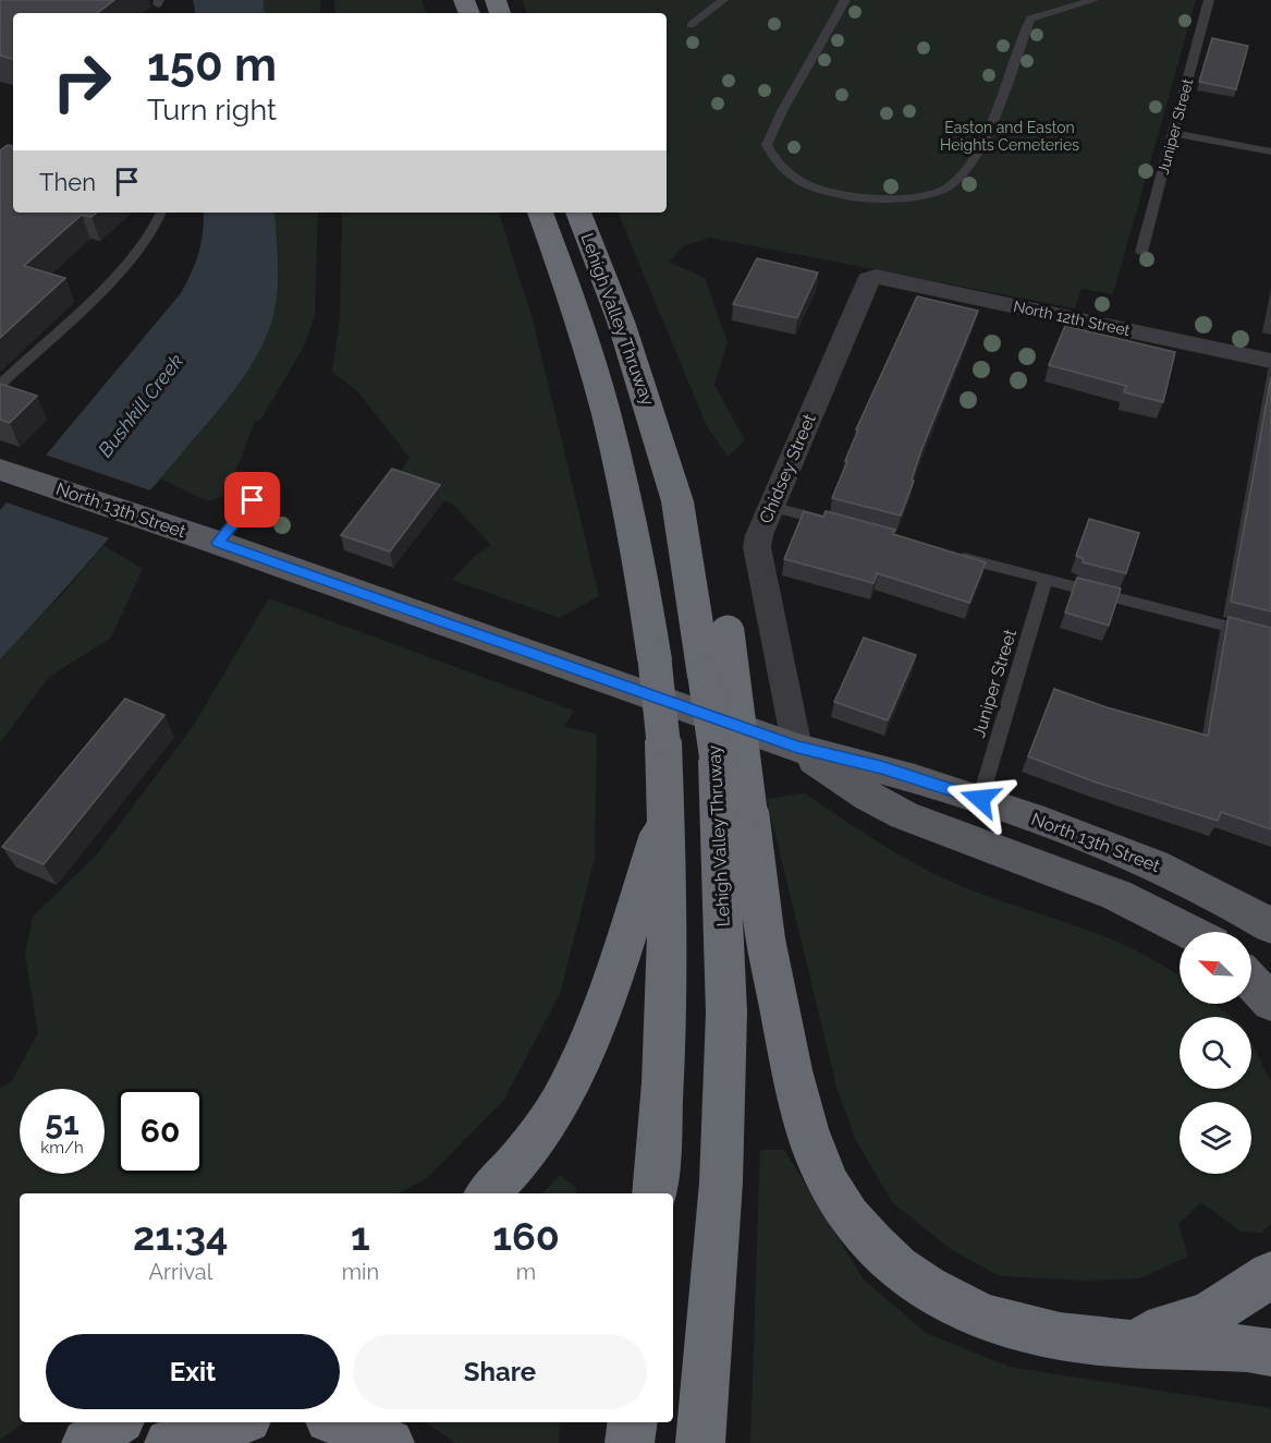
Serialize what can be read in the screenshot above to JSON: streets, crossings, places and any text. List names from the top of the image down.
{
  "streets": {
    "highway": ["Lehigh Valley Thruway"],
    "main road": ["North 13th Street"],
    "street": ["North 12th Street", "Chidsey Street"],
    "lane": ["Juniper Street"]
  },
  "crossings": [
    ["Juniper Street", "North 13th Street"],
    ["North 12th Street", "Chidsey Street"],
    ["Chidsey Street", "North 13th Street"]
  ],
  "water": ["Bushkill Creek"],
  "parks": ["Easton and Easton Heights Cemeteries"],
  "north": "top left",
  "page": {
    "turn": ["150 m", "Turn right"],
    "then": "Then",
    "speed": "51 km/h",
    "limit": "60",
    "eta": [
      "21:34",
      "Arrival",
      "1",
      "min",
      "160",
      "m"
    ],
    "buttons": ["Exit", "Share"]
  }
}
